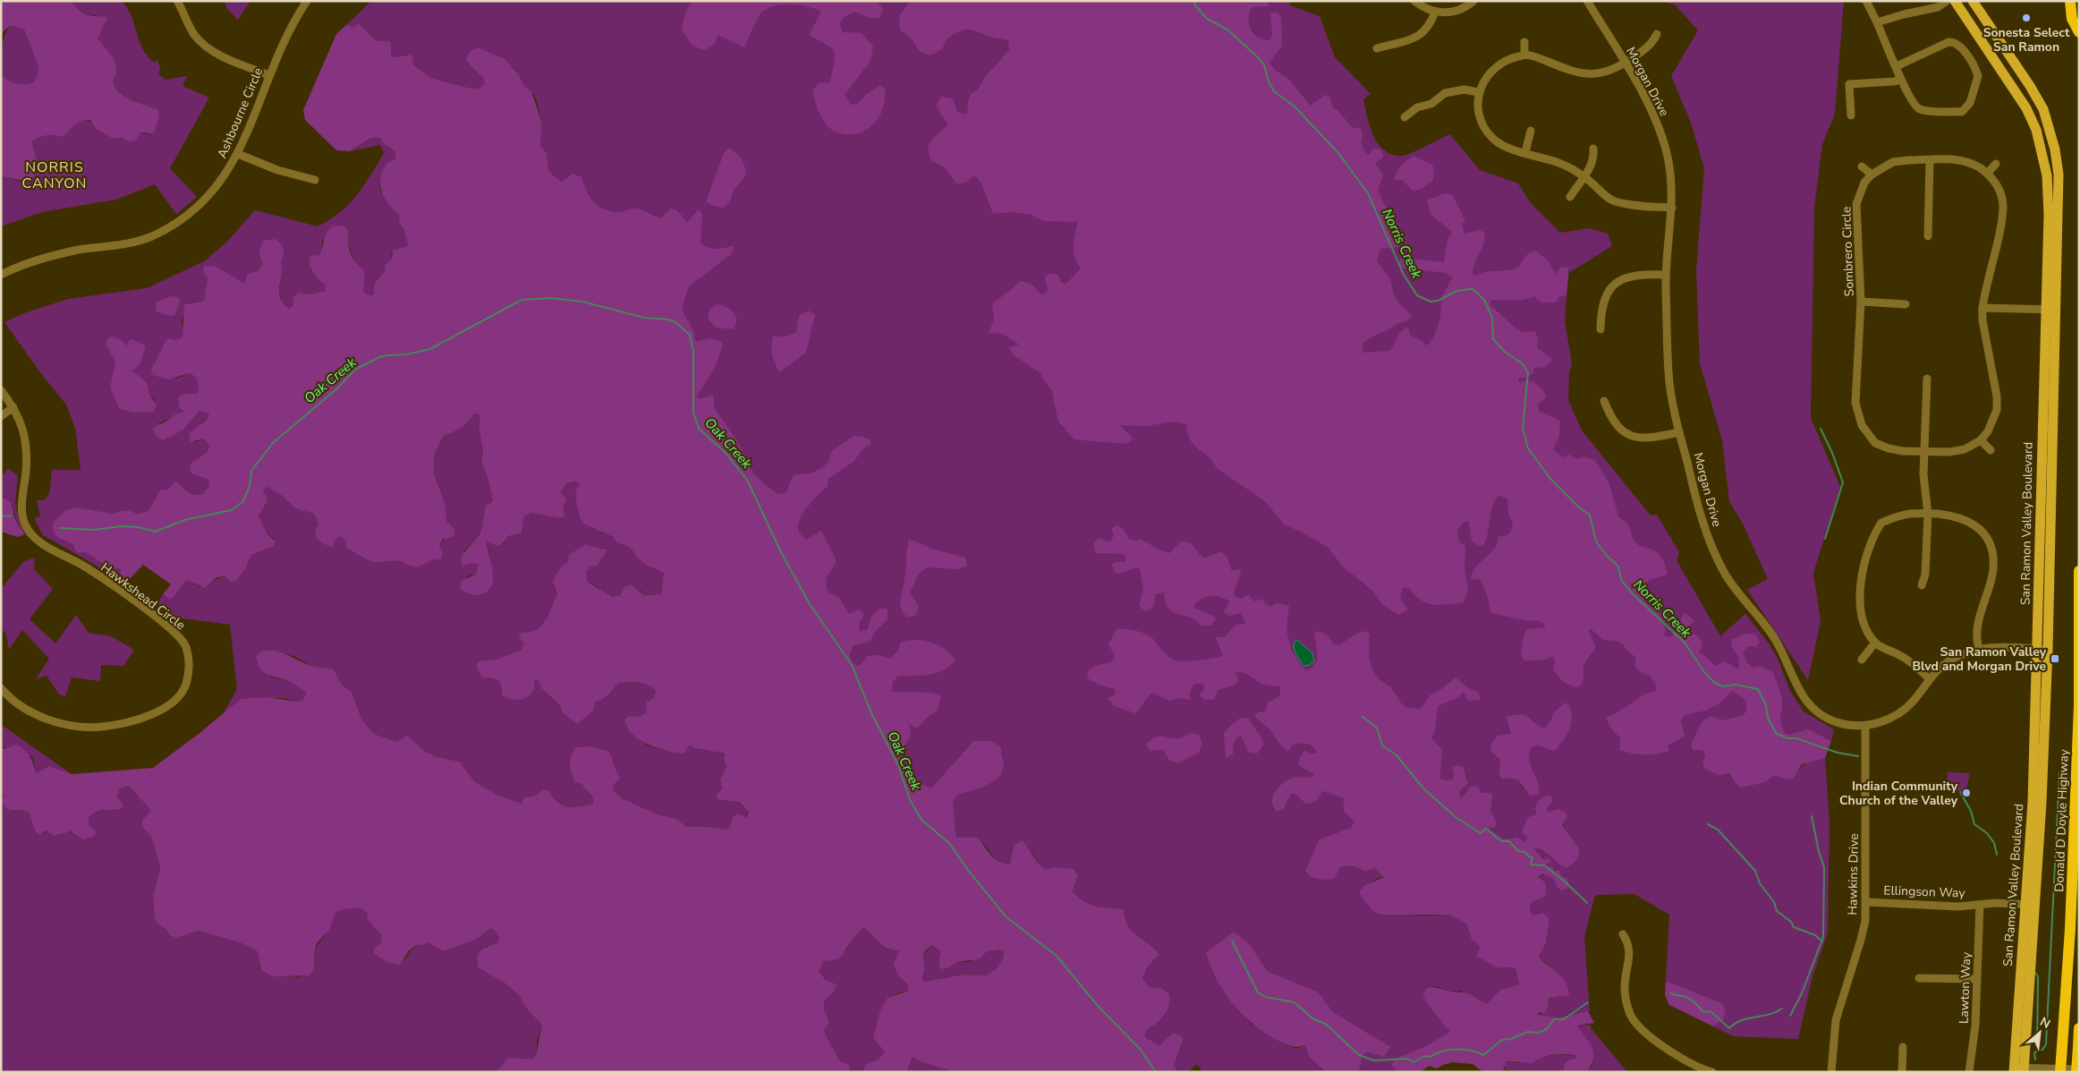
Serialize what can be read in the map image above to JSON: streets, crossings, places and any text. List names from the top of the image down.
{
  "streets": {
    "highway": ["Donald D Doyle Highway"],
    "main road": ["San Ramon Valley Boulevard"],
    "street": [
      "Morgan Drive",
      "Ashbourne Circle",
      "Sombrero Circle",
      "Hawkshead Circle",
      "Hawkins Drive",
      "Ellingson Way",
      "Lawton Way"
    ]
  },
  "crossings": [
    ["Morgan Drive", "San Ramon Valley Boulevard"],
    ["Morgan Drive", "Hawkins Drive"],
    ["San Ramon Valley Boulevard", "Ellingson Way"],
    ["Hawkins Drive", "Ellingson Way"],
    ["Ellingson Way", "Lawton Way"]
  ],
  "districts": ["NORRIS CANYON"],
  "water": ["Norris Creek", "Oak Creek"],
  "places": {
    "other": ["Sonesta Select San Ramon", "Indian Community Church of the Valley"],
    "transit": ["San Ramon Valley Blvd and Morgan Drive"]
  },
  "north": "top right"
}
